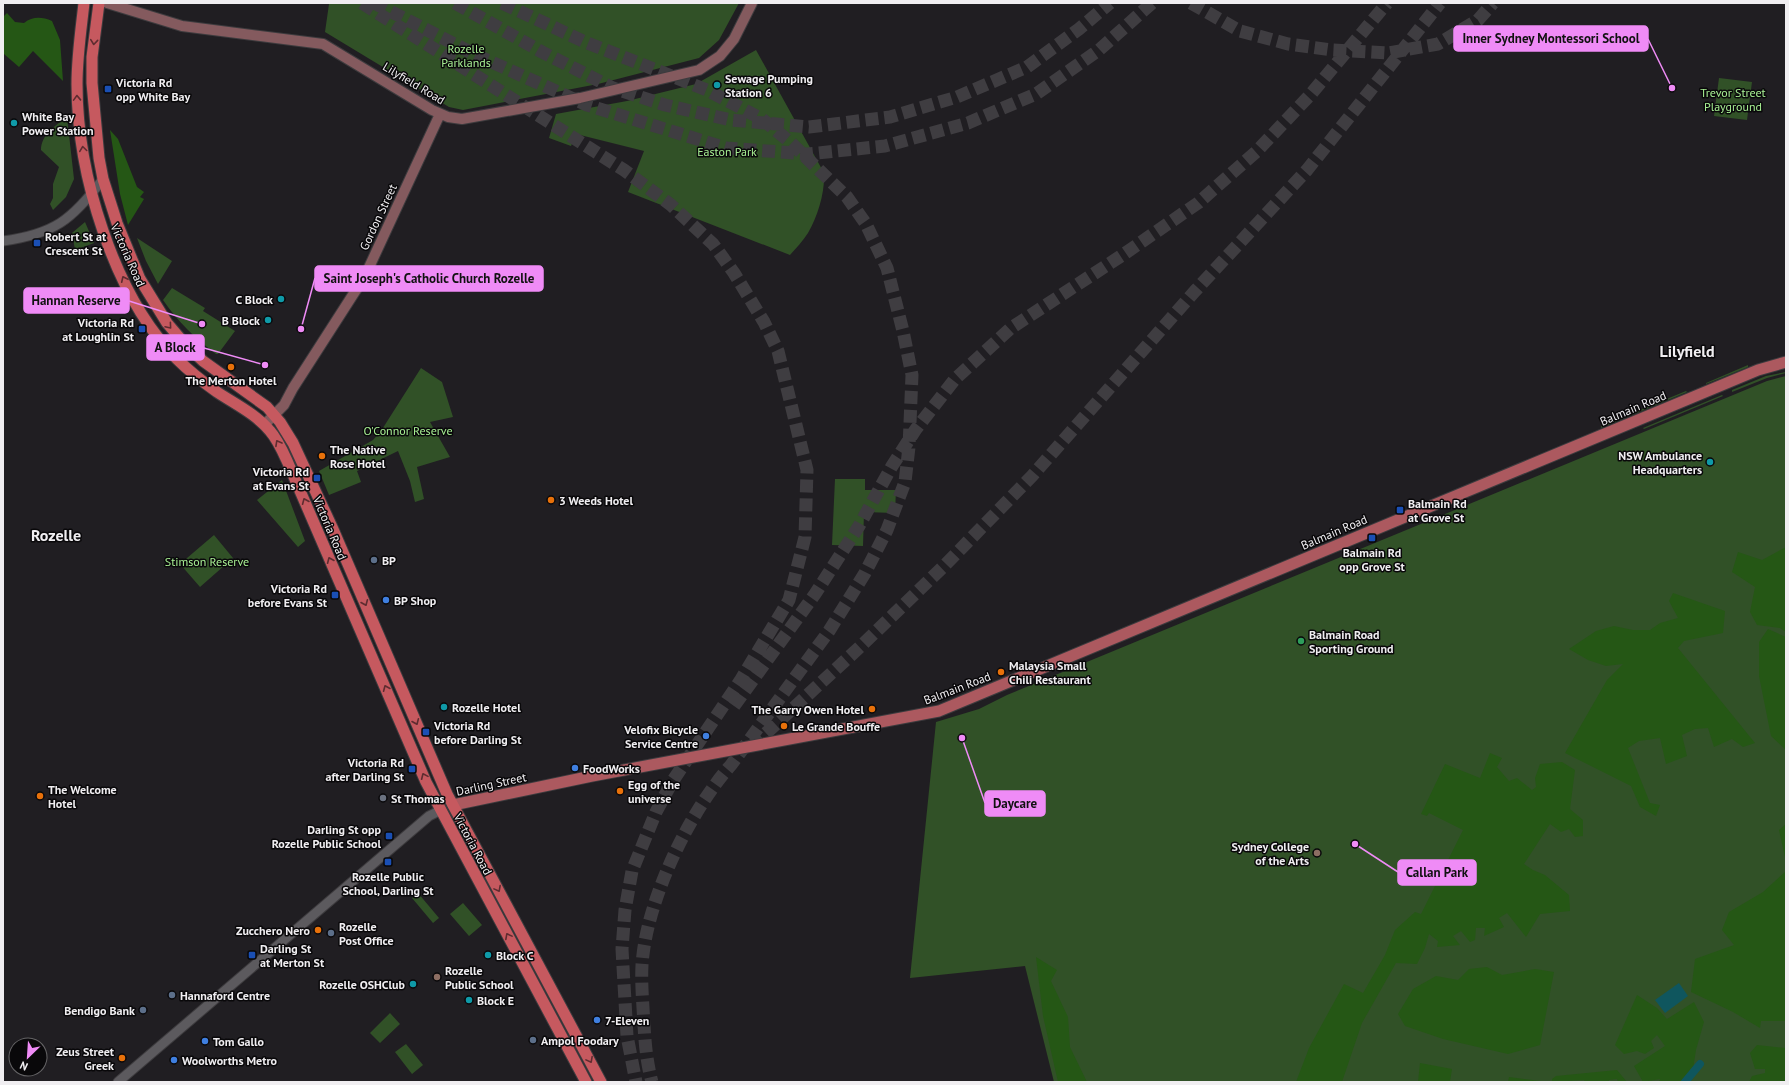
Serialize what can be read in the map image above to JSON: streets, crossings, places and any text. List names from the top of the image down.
{
  "streets": {
    "highway": ["Victoria Road", "Darling Street"],
    "main road": ["Lilyfield Road", "Gordon Street", "Balmain Road"]
  },
  "crossings": [
    ["Lilyfield Road", "Gordon Street"],
    ["Gordon Street", "Victoria Road"],
    ["Victoria Road", "Darling Street"],
    ["Balmain Road", "Darling Street"]
  ],
  "districts": ["Lilyfield", "Rozelle"],
  "parks": [
    "Rozelle Parklands",
    "Trevor Street Playground",
    "Easton Park",
    "O'Connor Reserve",
    "Stimson Reserve"
  ],
  "places": {
    "other": [
      "Sewage Pumping Station 6",
      "Inner Sydney Montessori School",
      "White Bay Power Station",
      "C Block",
      "B Block",
      "Hannan Reserve",
      "Saint Joseph's Catholic Church Rozelle",
      "A Block",
      "The Merton Hotel",
      "The Native Rose Hotel",
      "NSW Ambulance Headquarters",
      "3 Weeds Hotel",
      "BP",
      "BP Shop",
      "Balmain Road Sporting Ground",
      "Malaysia Small Chili Restaurant",
      "Rozelle Hotel",
      "The Garry Owen Hotel",
      "Le Grande Bouffe",
      "Velofix Bicycle Service Centre",
      "Daycare",
      "FoodWorks",
      "Egg of the universe",
      "The Welcome Hotel",
      "St Thomas",
      "Callan Park",
      "Sydney College of the Arts",
      "Zucchero Nero",
      "Rozelle Post Office",
      "Block C",
      "Rozelle Public School",
      "Rozelle OSHClub",
      "Hannaford Centre",
      "Block E",
      "Bendigo Bank",
      "7-Eleven",
      "Ampol Foodary",
      "Tom Gallo",
      "Zeus Street Greek",
      "Woolworths Metro"
    ],
    "transit": [
      "Victoria Rd opp White Bay",
      "Robert St at Crescent St",
      "Victoria Rd at Loughlin St",
      "Victoria Rd at Evans St",
      "Balmain Rd at Grove St",
      "Balmain Rd opp Grove St",
      "Victoria Rd before Evans St",
      "Victoria Rd before Darling St",
      "Victoria Rd after Darling St",
      "Darling St opp Rozelle Public School",
      "Rozelle Public School, Darling St",
      "Darling St at Merton St"
    ]
  },
  "north": "bottom left"
}
